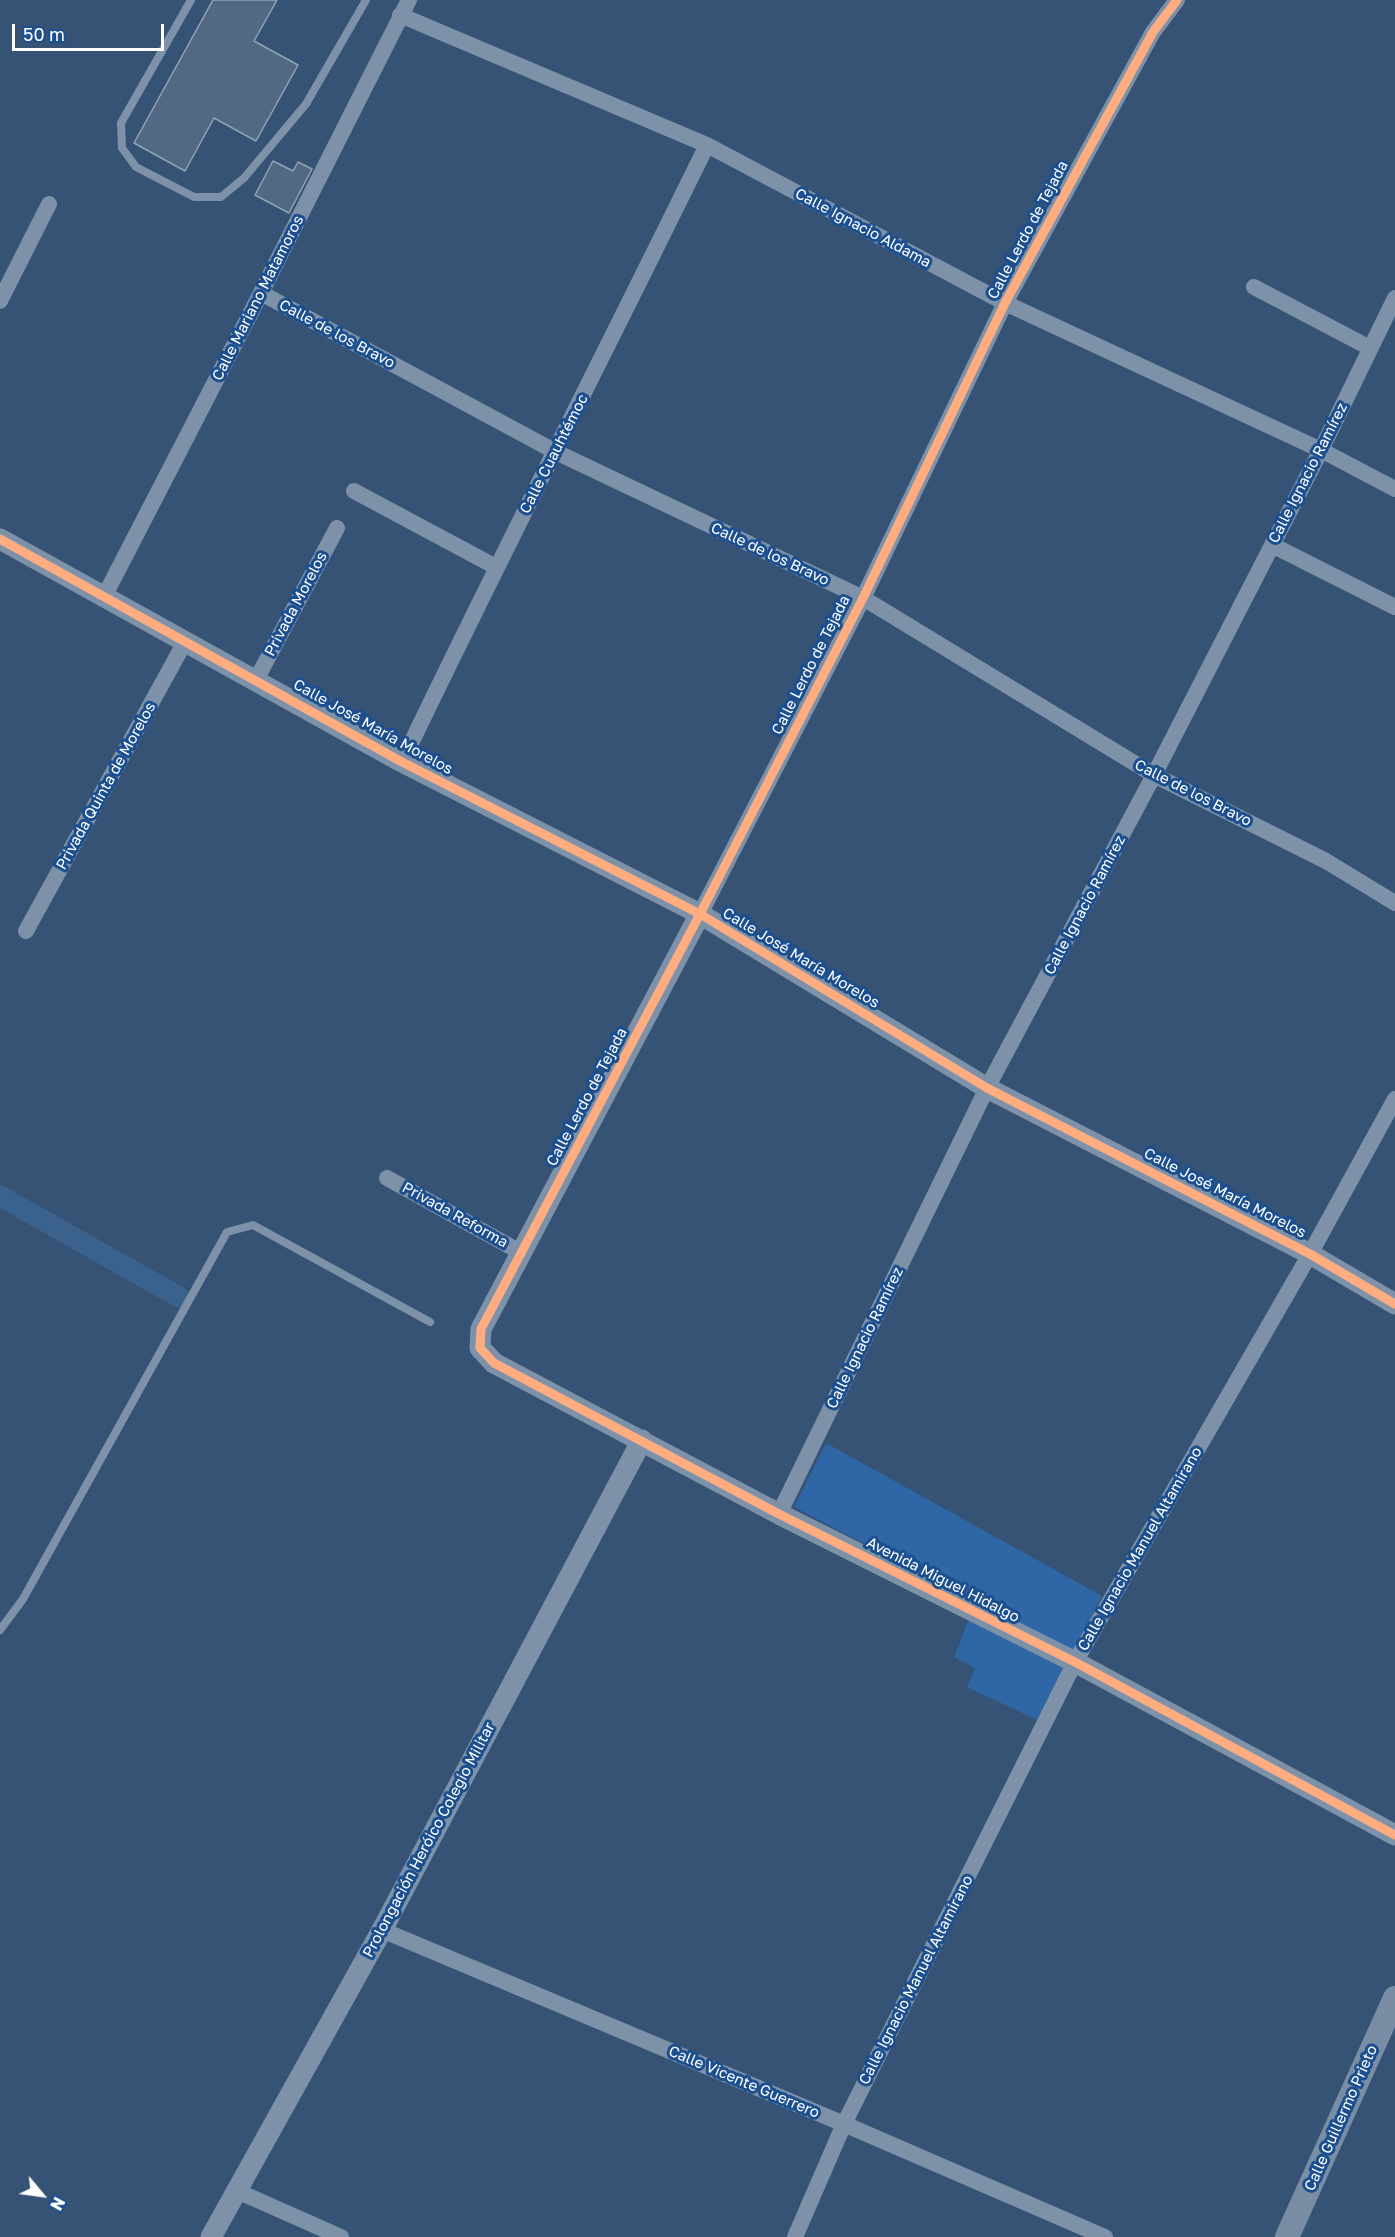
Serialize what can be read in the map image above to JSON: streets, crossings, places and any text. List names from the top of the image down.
{
  "streets": {
    "main road": ["Calle Guillermo Prieto"],
    "street": [
      "Calle Ignacio Aldama",
      "Calle Lerdo de Tejada",
      "Calle Mariano Matamoros",
      "Calle de los Bravo",
      "Calle Cuauhtémoc",
      "Calle Ignacio Ramírez",
      "Privada Morelos",
      "Calle José María Morelos",
      "Privada Quinta de Morelos",
      "Privada Reforma",
      "Calle Ignacio Manuel Altamirano",
      "Avenida Miguel Hidalgo",
      "Prolongación Heróico Colegio Militar",
      "Calle Vicente Guerrero"
    ]
  },
  "crossings": [
    ["Calle Ignacio Aldama", "Calle Lerdo de Tejada"],
    ["Calle Ignacio Aldama", "Calle Mariano Matamoros"],
    ["Calle Ignacio Aldama", "Calle Cuauhtémoc"],
    ["Calle Ignacio Aldama", "Calle Ignacio Ramírez"],
    ["Calle Lerdo de Tejada", "Calle de los Bravo"],
    ["Calle Lerdo de Tejada", "Calle José María Morelos"],
    ["Calle Lerdo de Tejada", "Privada Reforma"],
    ["Calle Lerdo de Tejada", "Avenida Miguel Hidalgo"],
    ["Calle Mariano Matamoros", "Calle de los Bravo"],
    ["Calle Mariano Matamoros", "Calle José María Morelos"],
    ["Calle de los Bravo", "Calle Cuauhtémoc"],
    ["Calle de los Bravo", "Calle Ignacio Ramírez"],
    ["Calle Cuauhtémoc", "Calle José María Morelos"],
    ["Calle Ignacio Ramírez", "Calle José María Morelos"],
    ["Calle Ignacio Ramírez", "Avenida Miguel Hidalgo"],
    ["Privada Morelos", "Calle José María Morelos"],
    ["Calle José María Morelos", "Privada Quinta de Morelos"],
    ["Calle José María Morelos", "Calle Ignacio Manuel Altamirano"],
    ["Calle Ignacio Manuel Altamirano", "Avenida Miguel Hidalgo"],
    ["Calle Ignacio Manuel Altamirano", "Calle Vicente Guerrero"],
    ["Avenida Miguel Hidalgo", "Prolongación Heróico Colegio Militar"],
    ["Prolongación Heróico Colegio Militar", "Calle Vicente Guerrero"]
  ],
  "scale_bar": "50 m",
  "north": "bottom right"
}
